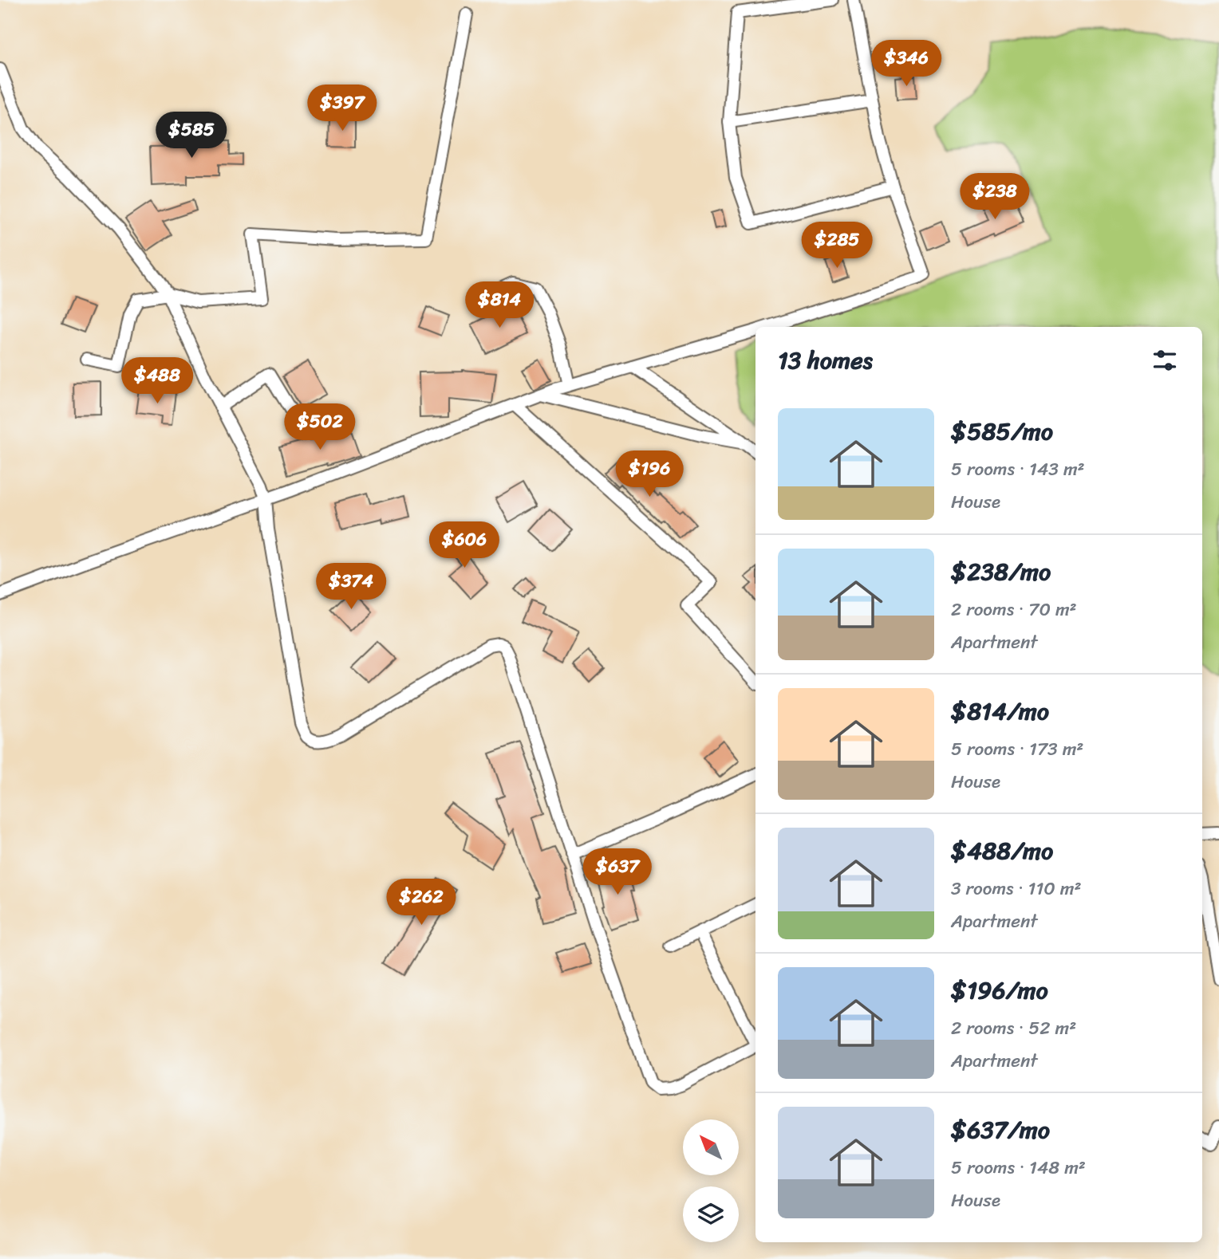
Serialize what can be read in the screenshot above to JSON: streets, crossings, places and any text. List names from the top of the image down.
{
  "north": "top left",
  "page": {
    "price": [
      "$346",
      "$397",
      "$585",
      "$238",
      "$285",
      "$814",
      "$488",
      "$502",
      "$196",
      "$606",
      "$374",
      "$637",
      "$262"
    ],
    "heading": "13 homes",
    "list": [
      {
        "name": "$585/mo",
        "note": "5 rooms · 143 m² · House"
      },
      {
        "name": "$238/mo",
        "note": "2 rooms · 70 m² · Apartment"
      },
      {
        "name": "$814/mo",
        "note": "5 rooms · 173 m² · House"
      },
      {
        "name": "$488/mo",
        "note": "3 rooms · 110 m² · Apartment"
      },
      {
        "name": "$196/mo",
        "note": "2 rooms · 52 m² · Apartment"
      },
      {
        "name": "$637/mo",
        "note": "5 rooms · 148 m² · House"
      }
    ]
  }
}
